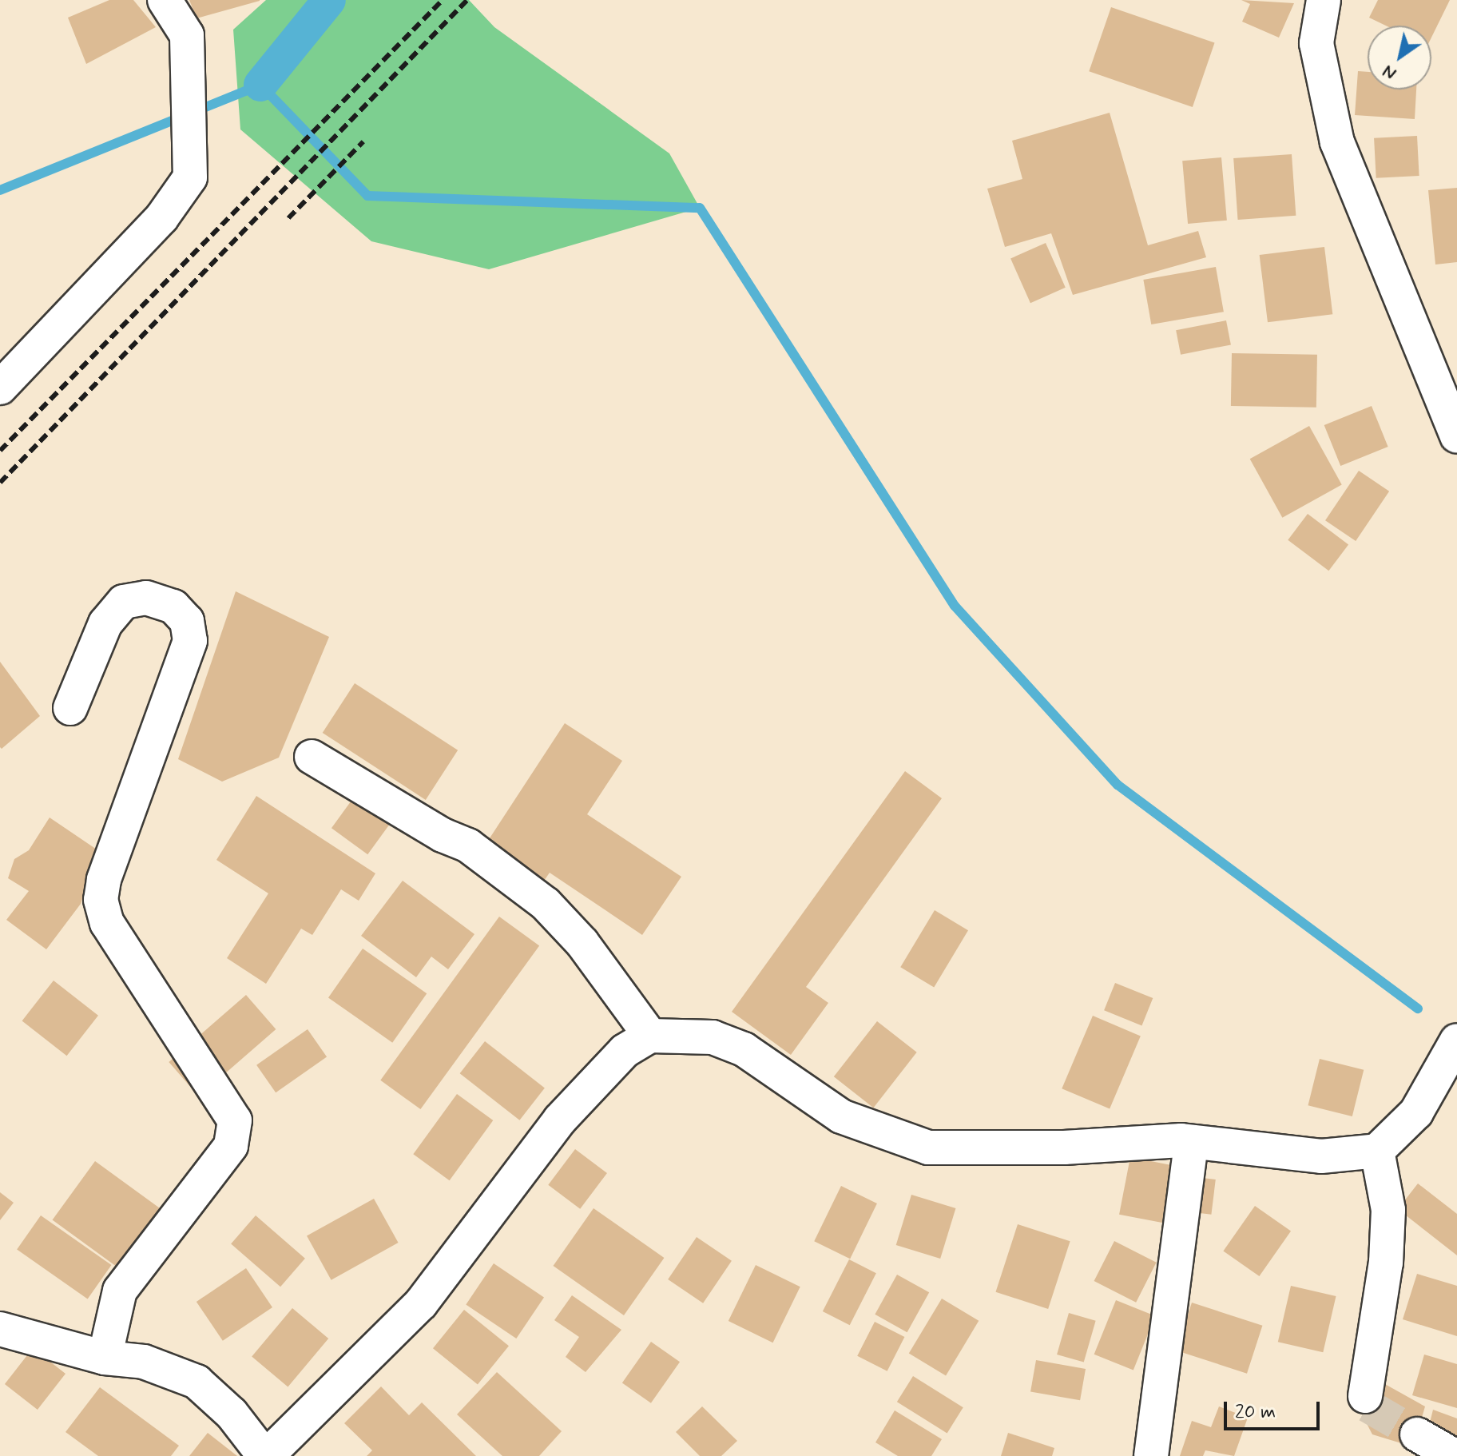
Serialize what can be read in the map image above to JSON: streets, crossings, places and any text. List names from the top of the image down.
{
  "scale_bar": "20 m",
  "north": "bottom left"
}
